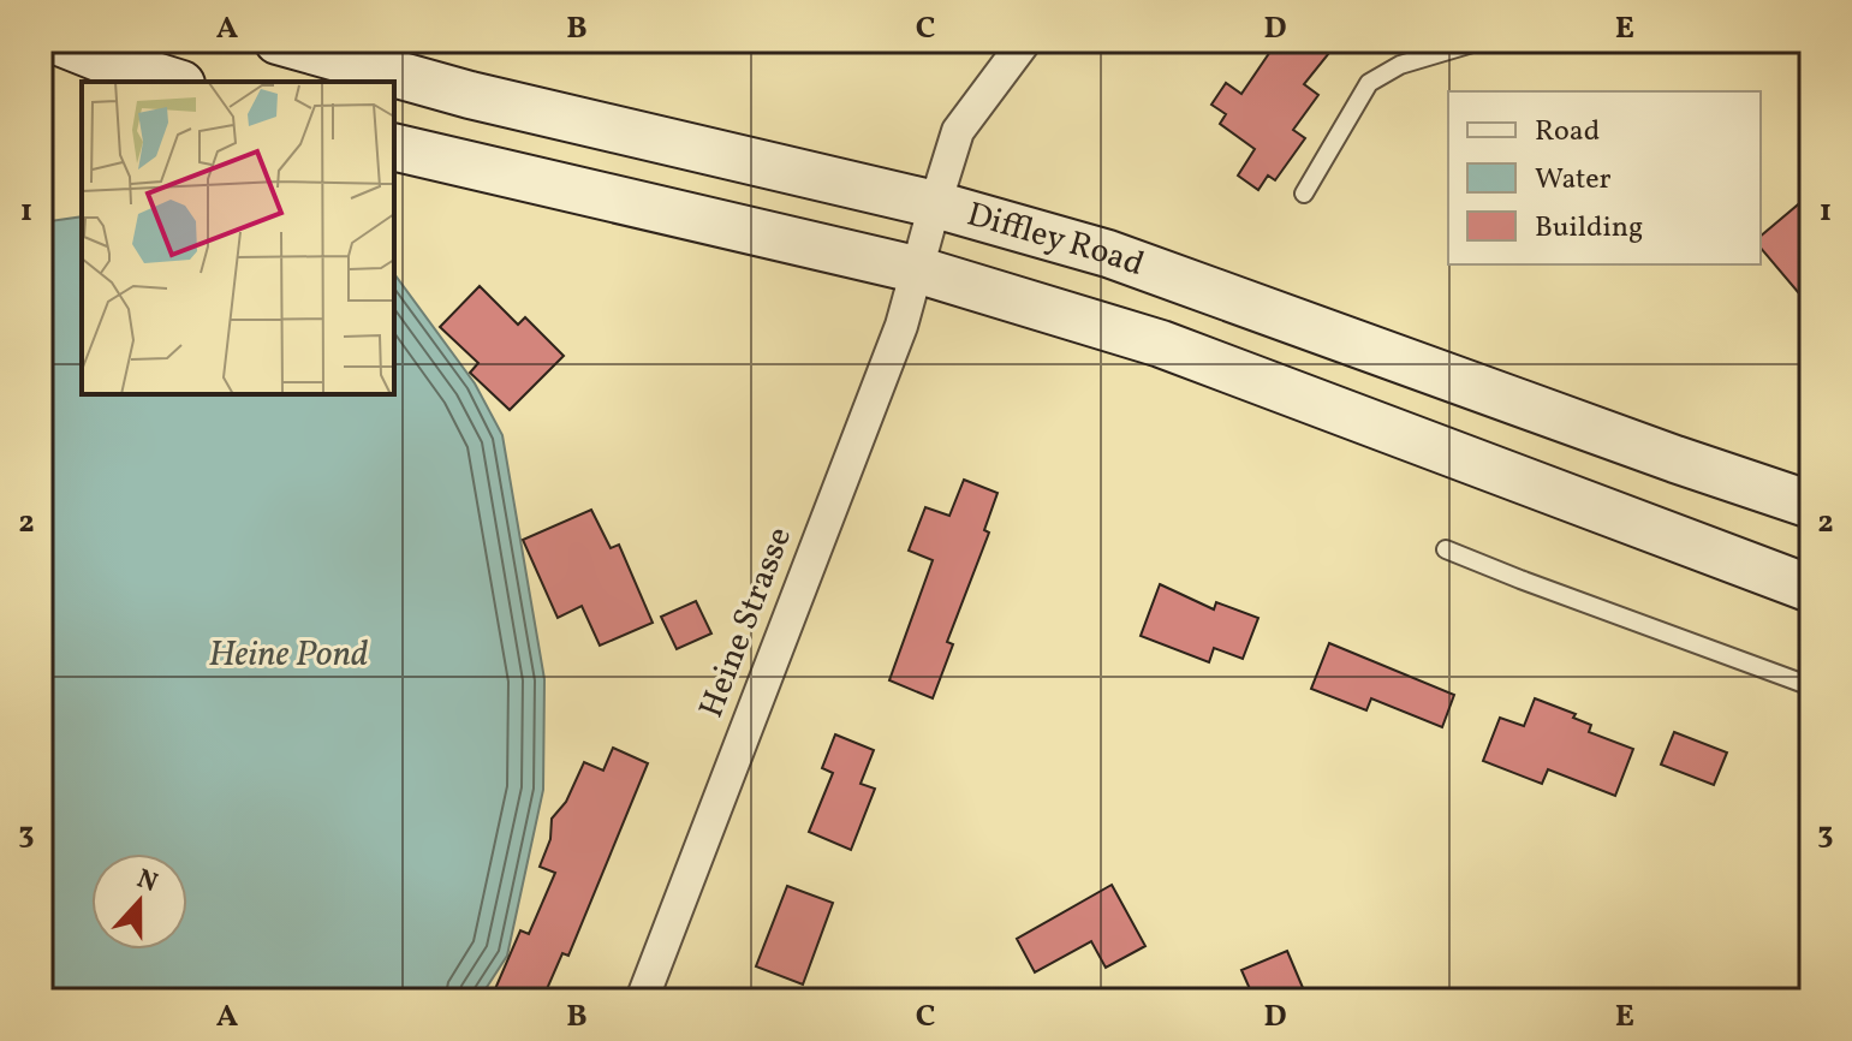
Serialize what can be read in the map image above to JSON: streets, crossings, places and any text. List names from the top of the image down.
{
  "streets": {
    "main road": ["Diffley Road"],
    "street": ["Heine Strasse"]
  },
  "crossings": [
    ["Diffley Road", "Heine Strasse"]
  ],
  "water": ["Heine Pond"],
  "legend": ["Road", "Water", "Building"],
  "north": "top",
  "grid": {
    "columns": [
      "A",
      "B",
      "C",
      "D",
      "E"
    ],
    "rows": ["1", "2", "3"]
  }
}
